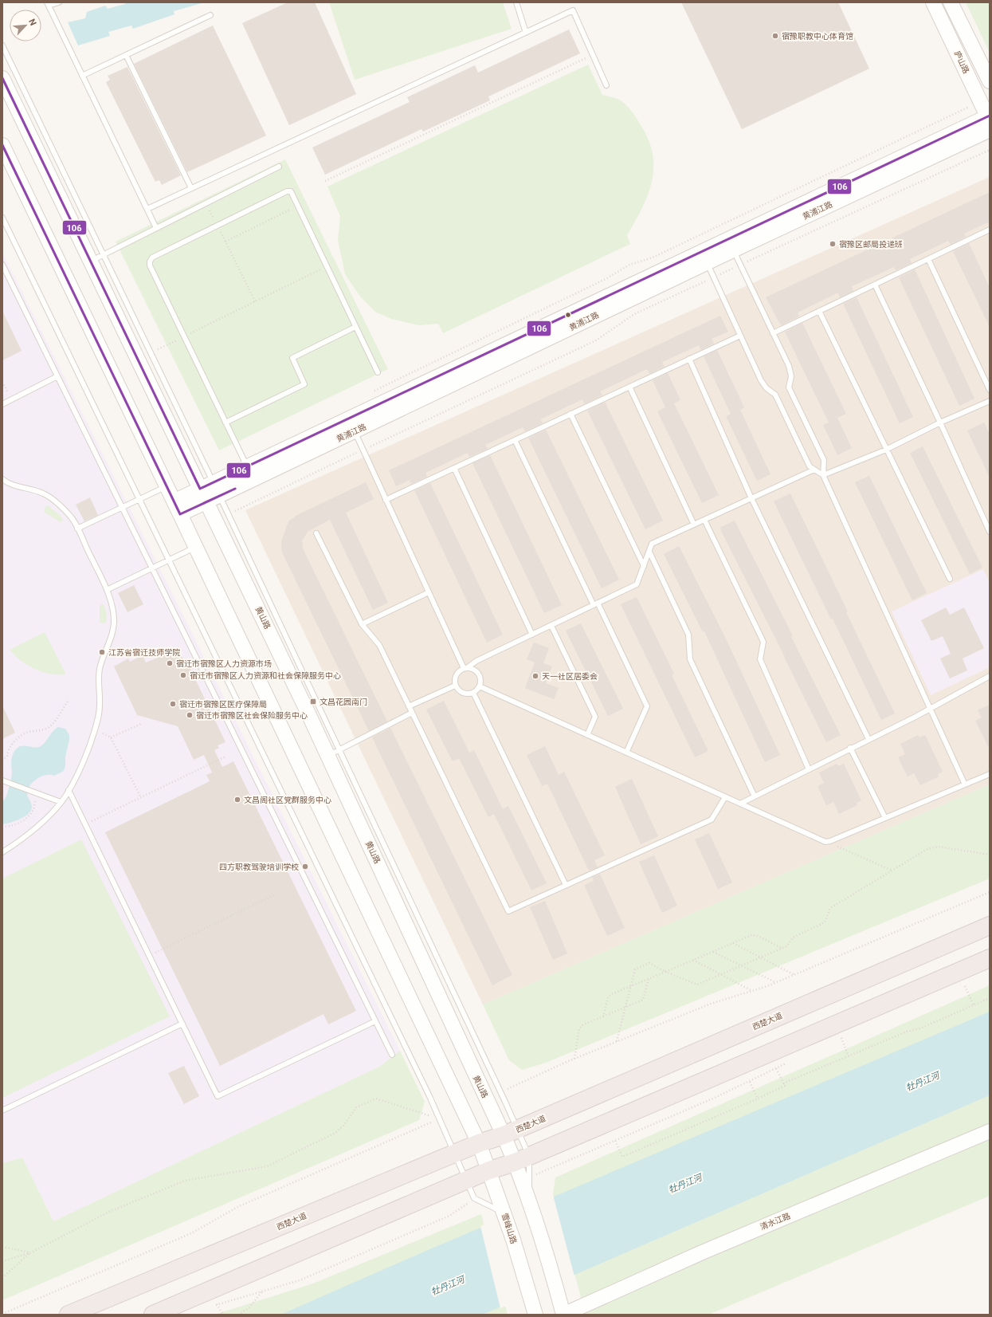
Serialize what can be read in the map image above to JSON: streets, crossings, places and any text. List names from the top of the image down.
{
  "streets": {
    "highway": ["西楚大道"],
    "main road": [
      "庐山路",
      "黄浦江路",
      "黄山路",
      "清水江路",
      "雪峰山路"
    ]
  },
  "crossings": [
    ["庐山路", "黄浦江路"],
    ["黄浦江路", "黄山路"],
    ["黄山路", "西楚大道"],
    ["西楚大道", "雪峰山路"]
  ],
  "water": ["牡丹江河"],
  "places": {
    "other": [
      "宿豫职教中心体育馆",
      "宿豫区邮局投递班",
      "江苏省宿迁技师学院",
      "宿迁市宿豫区人力资源市场",
      "宿迁市宿豫区人力资源和社会保障服务中心",
      "天一社区居委会",
      "宿迁市宿豫区医疗保障局",
      "宿迁市宿豫区社会保险服务中心",
      "文昌阁社区党群服务中心",
      "四方职教驾驶培训学校"
    ],
    "transit": ["文昌花园南门"]
  },
  "lines": ["transit line 106"],
  "north": "top right"
}
